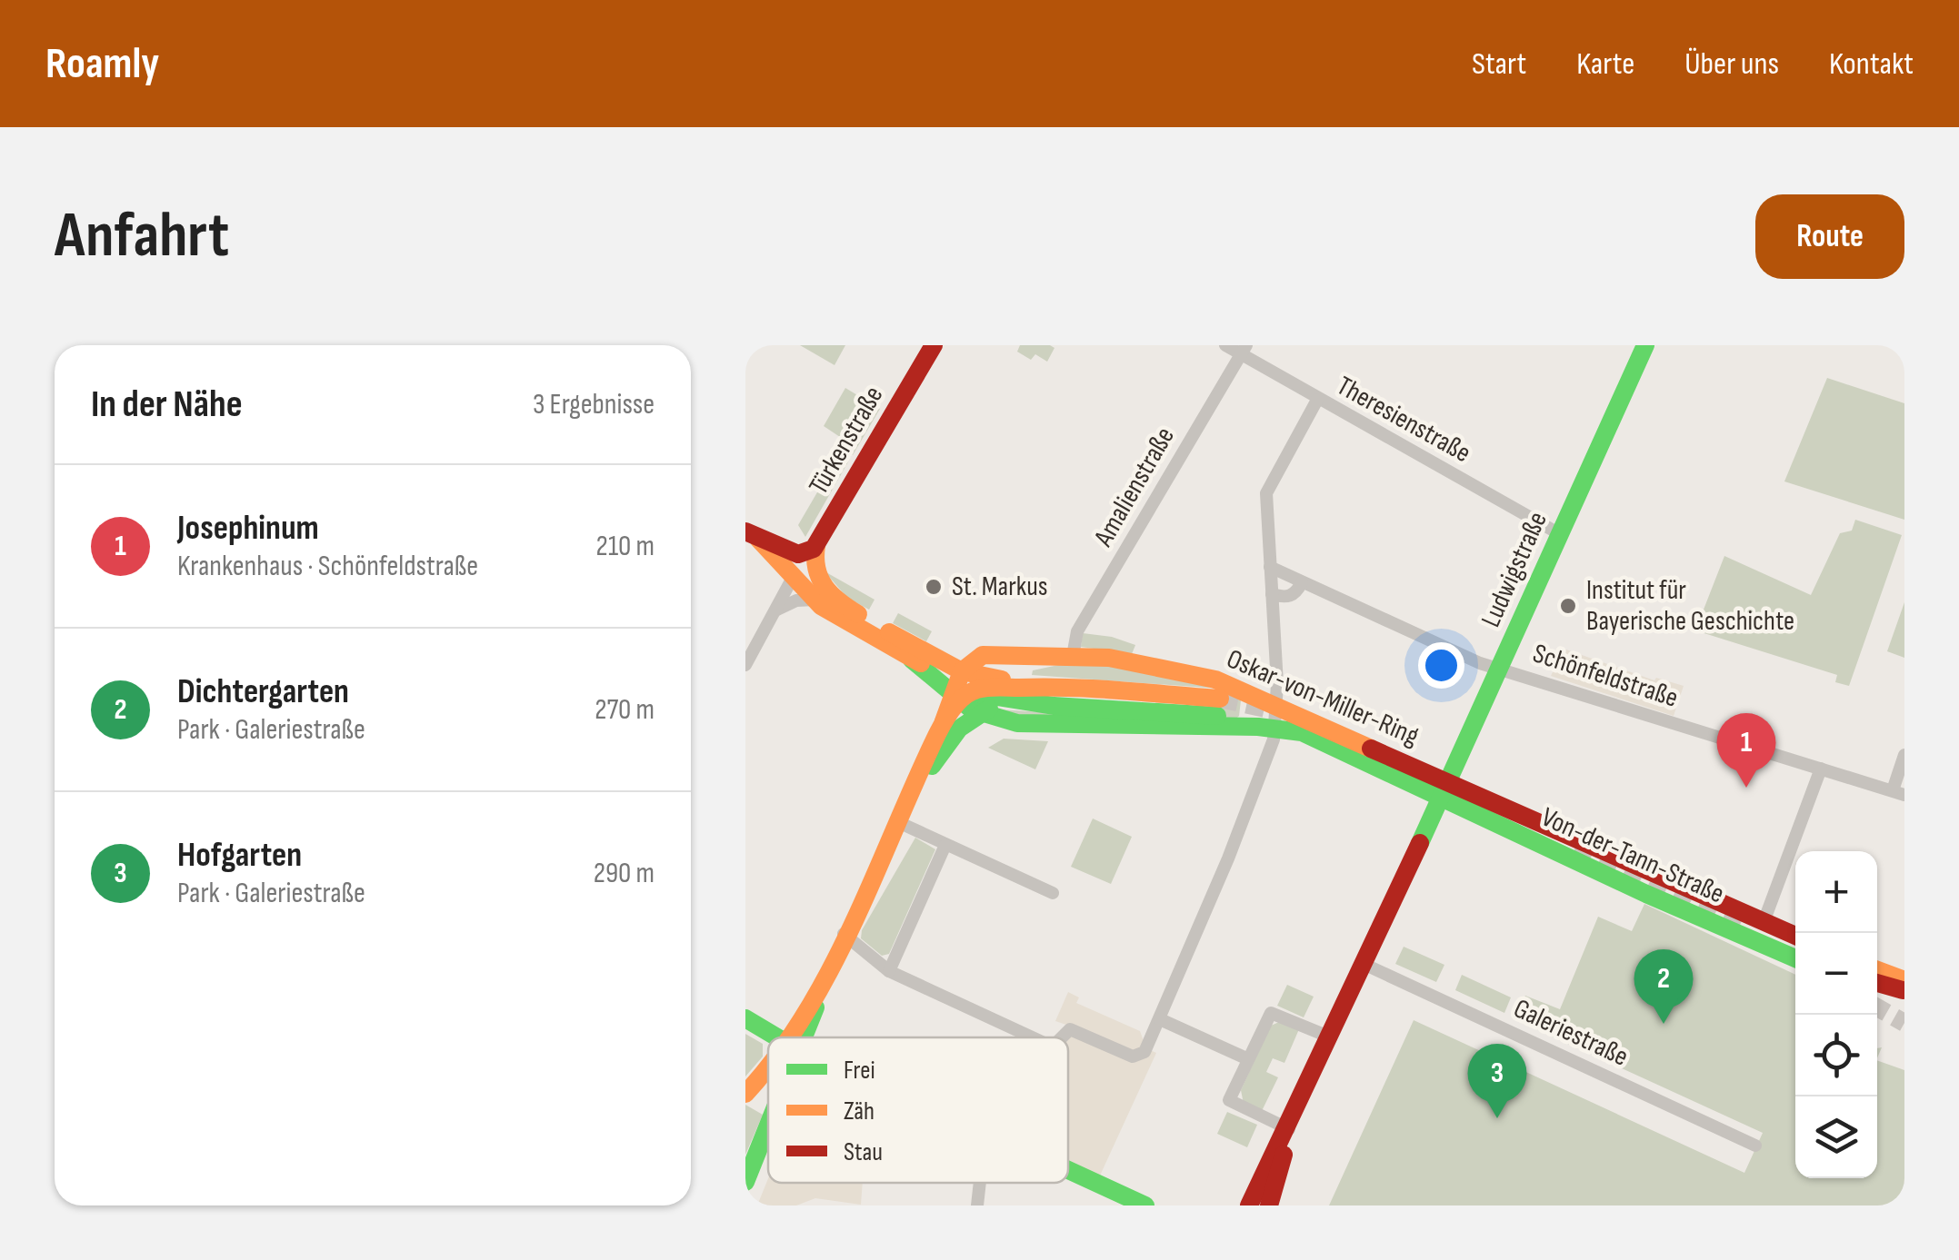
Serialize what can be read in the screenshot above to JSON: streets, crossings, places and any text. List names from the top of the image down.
{
  "streets": {
    "main road": [
      "Türkenstraße",
      "Ludwigstraße",
      "Oskar-von-Miller-Ring",
      "Von-der-Tann-Straße"
    ],
    "street": [
      "Theresienstraße",
      "Amalienstraße",
      "Schönfeldstraße",
      "Galeriestraße"
    ]
  },
  "crossings": [
    ["Theresienstraße", "Amalienstraße"],
    ["Theresienstraße", "Ludwigstraße"],
    ["Amalienstraße", "Oskar-von-Miller-Ring"],
    ["Ludwigstraße", "Schönfeldstraße"],
    ["Ludwigstraße", "Oskar-von-Miller-Ring"],
    ["Ludwigstraße", "Von-der-Tann-Straße"],
    ["Ludwigstraße", "Galeriestraße"],
    ["Oskar-von-Miller-Ring", "Von-der-Tann-Straße"]
  ],
  "places": ["St. Markus", "Institut für Bayerische Geschichte"],
  "legend": ["Frei", "Zäh", "Stau"],
  "page": {
    "header": "Roamly",
    "nav": [
      "Start",
      "Karte",
      "Über uns",
      "Kontakt"
    ],
    "buttons": "Route",
    "title": "Anfahrt",
    "heading": ["In der Nähe", "3 Ergebnisse"],
    "list": [
      {
        "mark": "1",
        "name": "Josephinum",
        "note": "Krankenhaus · Schönfeldstraße",
        "value": "210 m"
      },
      {
        "mark": "2",
        "name": "Dichtergarten",
        "note": "Park · Galeriestraße",
        "value": "270 m"
      },
      {
        "mark": "3",
        "name": "Hofgarten",
        "note": "Park · Galeriestraße",
        "value": "290 m"
      }
    ],
    "pins": ["1", "2", "3"],
    "map_buttons": ["+", "−"]
  }
}
